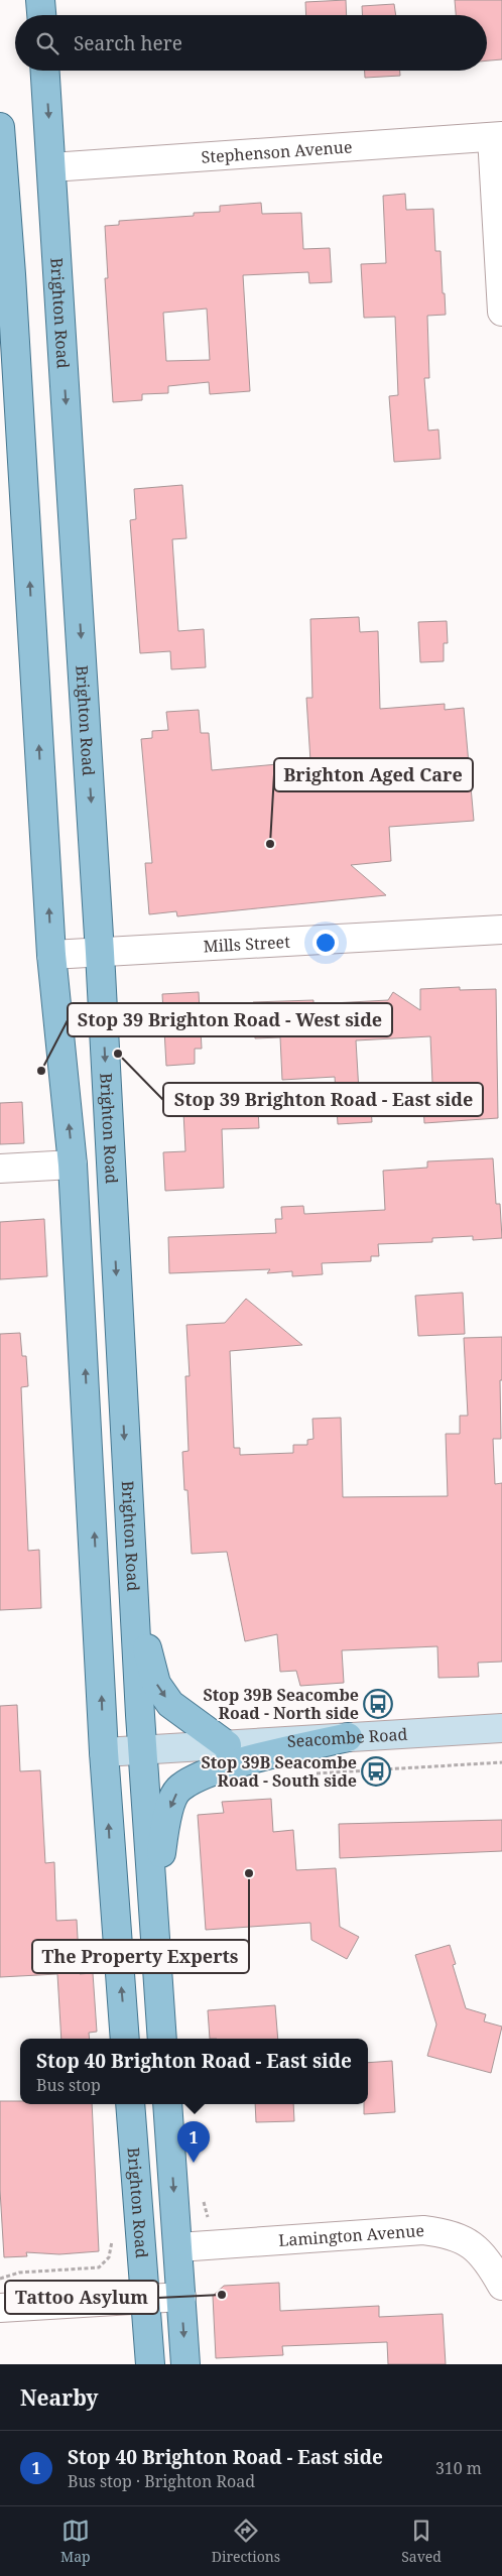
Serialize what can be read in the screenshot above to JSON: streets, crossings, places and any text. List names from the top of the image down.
{
  "streets": {
    "main road": ["Brighton Road", "Seacombe Road"],
    "street": ["Stephenson Avenue", "Mills Street", "Lamington Avenue"]
  },
  "crossings": [
    ["Stephenson Avenue", "Brighton Road"],
    ["Brighton Road", "Mills Street"],
    ["Brighton Road", "Seacombe Road"]
  ],
  "places": {
    "other": [
      "Brighton Aged Care",
      "Stop 39 Brighton Road - East side",
      "Stop 39 Brighton Road - West side",
      "The Property Experts",
      "Tattoo Asylum"
    ],
    "bus stop": ["Stop 39B Seacombe Road - North side", "Stop 39B Seacombe Road - South side"]
  },
  "page": {
    "search": "Search here",
    "popup": ["Stop 40 Brighton Road - East side", "Bus stop"],
    "pins": "1",
    "heading": "Nearby",
    "list": [
      {
        "mark": "1",
        "name": "Stop 40 Brighton Road - East side",
        "note": "Bus stop · Brighton Road",
        "value": "310 m"
      }
    ],
    "nav": ["Map", "Directions", "Saved"]
  }
}
